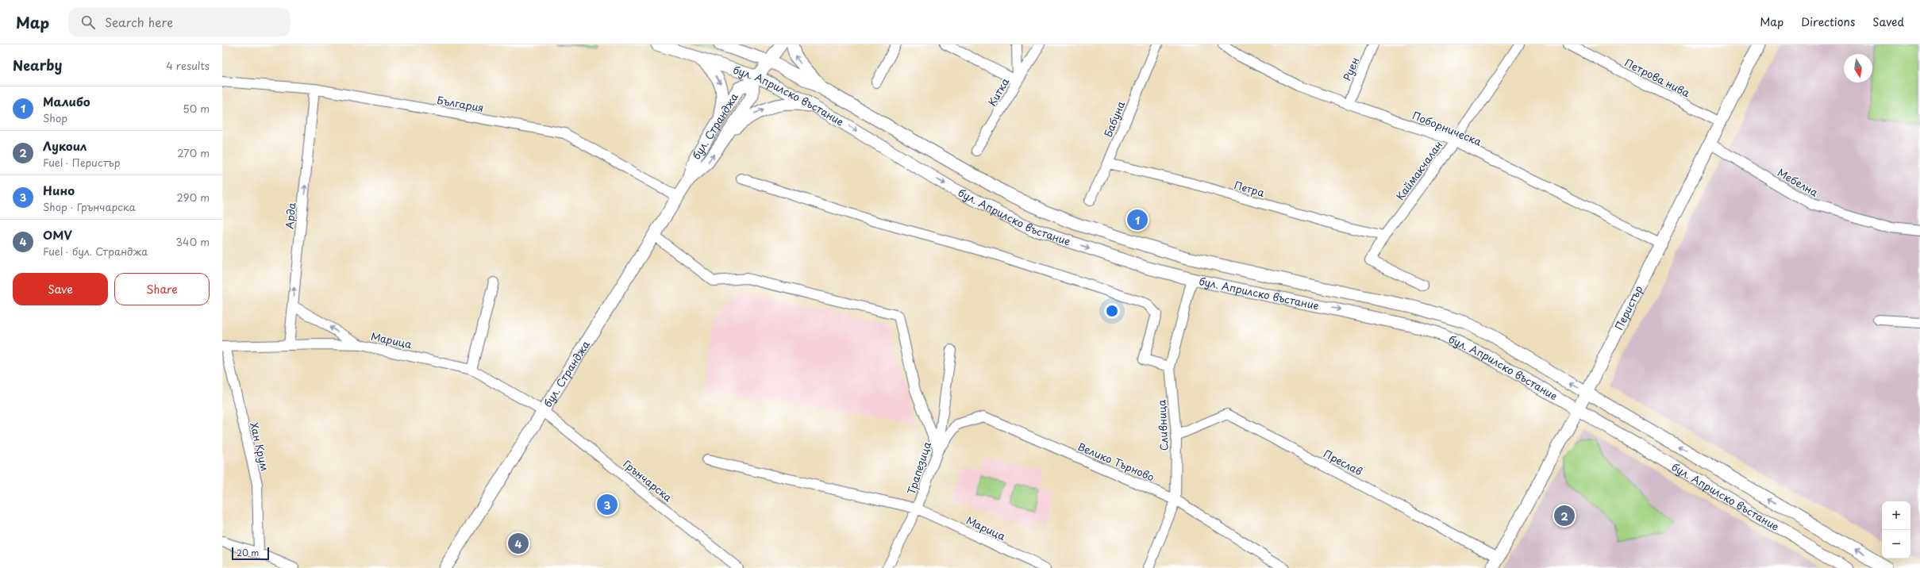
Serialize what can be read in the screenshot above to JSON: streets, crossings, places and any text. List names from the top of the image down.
{
  "streets": {
    "street": [
      "Руен",
      "Петрова нива",
      "Китка",
      "бул. Априлско въстание",
      "България",
      "Бабуна",
      "бул. Странджа",
      "Поборническа",
      "Каймакчалан",
      "Мебелна",
      "Петра",
      "Арда",
      "Перистър",
      "Марица",
      "Сливница",
      "Хан Крум",
      "Велико Търново",
      "Преслав",
      "Трапезица",
      "Грънчарска"
    ]
  },
  "crossings": [
    ["Руен", "Поборническа"],
    ["Петрова нива", "Перистър"],
    ["бул. Априлско въстание", "бул. Странджа"],
    ["бул. Априлско въстание", "Перистър"],
    ["бул. Априлско въстание", "Сливница"],
    ["България", "бул. Странджа"],
    ["България", "Арда"],
    ["Бабуна", "Петра"],
    ["бул. Странджа", "Марица"],
    ["бул. Странджа", "Грънчарска"],
    ["Поборническа", "Каймакчалан"],
    ["Поборническа", "Перистър"],
    ["Каймакчалан", "Петра"],
    ["Мебелна", "Перистър"],
    ["Арда", "Марица"],
    ["Перистър", "Преслав"],
    ["Марица", "Хан Крум"],
    ["Марица", "Трапезица"],
    ["Марица", "Грънчарска"],
    ["Сливница", "Велико Търново"],
    ["Сливница", "Преслав"],
    ["Велико Търново", "Трапезица"]
  ],
  "one_way": ["Арда"],
  "scale_bar": "20 m",
  "north": "bottom",
  "page": {
    "header": "Map",
    "search": "Search here",
    "nav": ["Map", "Directions", "Saved"],
    "heading": ["Nearby", "4 results"],
    "list": [
      {
        "mark": "1",
        "name": "Малибо",
        "note": "Shop",
        "value": "50 m"
      },
      {
        "mark": "2",
        "name": "Лукоил",
        "note": "Fuel · Перистър",
        "value": "270 m"
      },
      {
        "mark": "3",
        "name": "Нино",
        "note": "Shop · Грънчарска",
        "value": "290 m"
      },
      {
        "mark": "4",
        "name": "OMV",
        "note": "Fuel · бул. Странджа",
        "value": "340 m"
      }
    ],
    "pins": [
      "1",
      "3",
      "2",
      "4"
    ],
    "buttons": ["Save", "Share"],
    "map_buttons": ["+", "−"],
    "scale": "20 m"
  }
}
